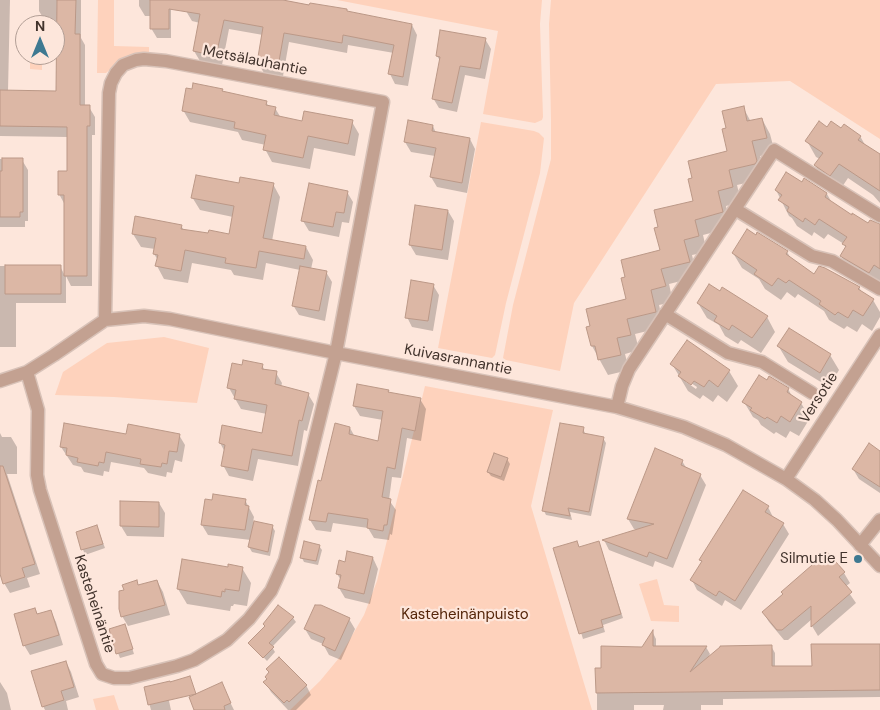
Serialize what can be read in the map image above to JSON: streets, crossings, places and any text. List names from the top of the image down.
{
  "streets": {
    "street": [
      "Metsälauhantie",
      "Kuivasrannantie",
      "Versotie",
      "Kasteheinäntie"
    ]
  },
  "crossings": [
    ["Metsälauhantie", "Kuivasrannantie"],
    ["Metsälauhantie", "Kasteheinäntie"],
    ["Kuivasrannantie", "Versotie"],
    ["Kuivasrannantie", "Kasteheinäntie"]
  ],
  "parks": ["Kasteheinänpuisto"],
  "places": ["Silmutie E"],
  "north": "top"
}
